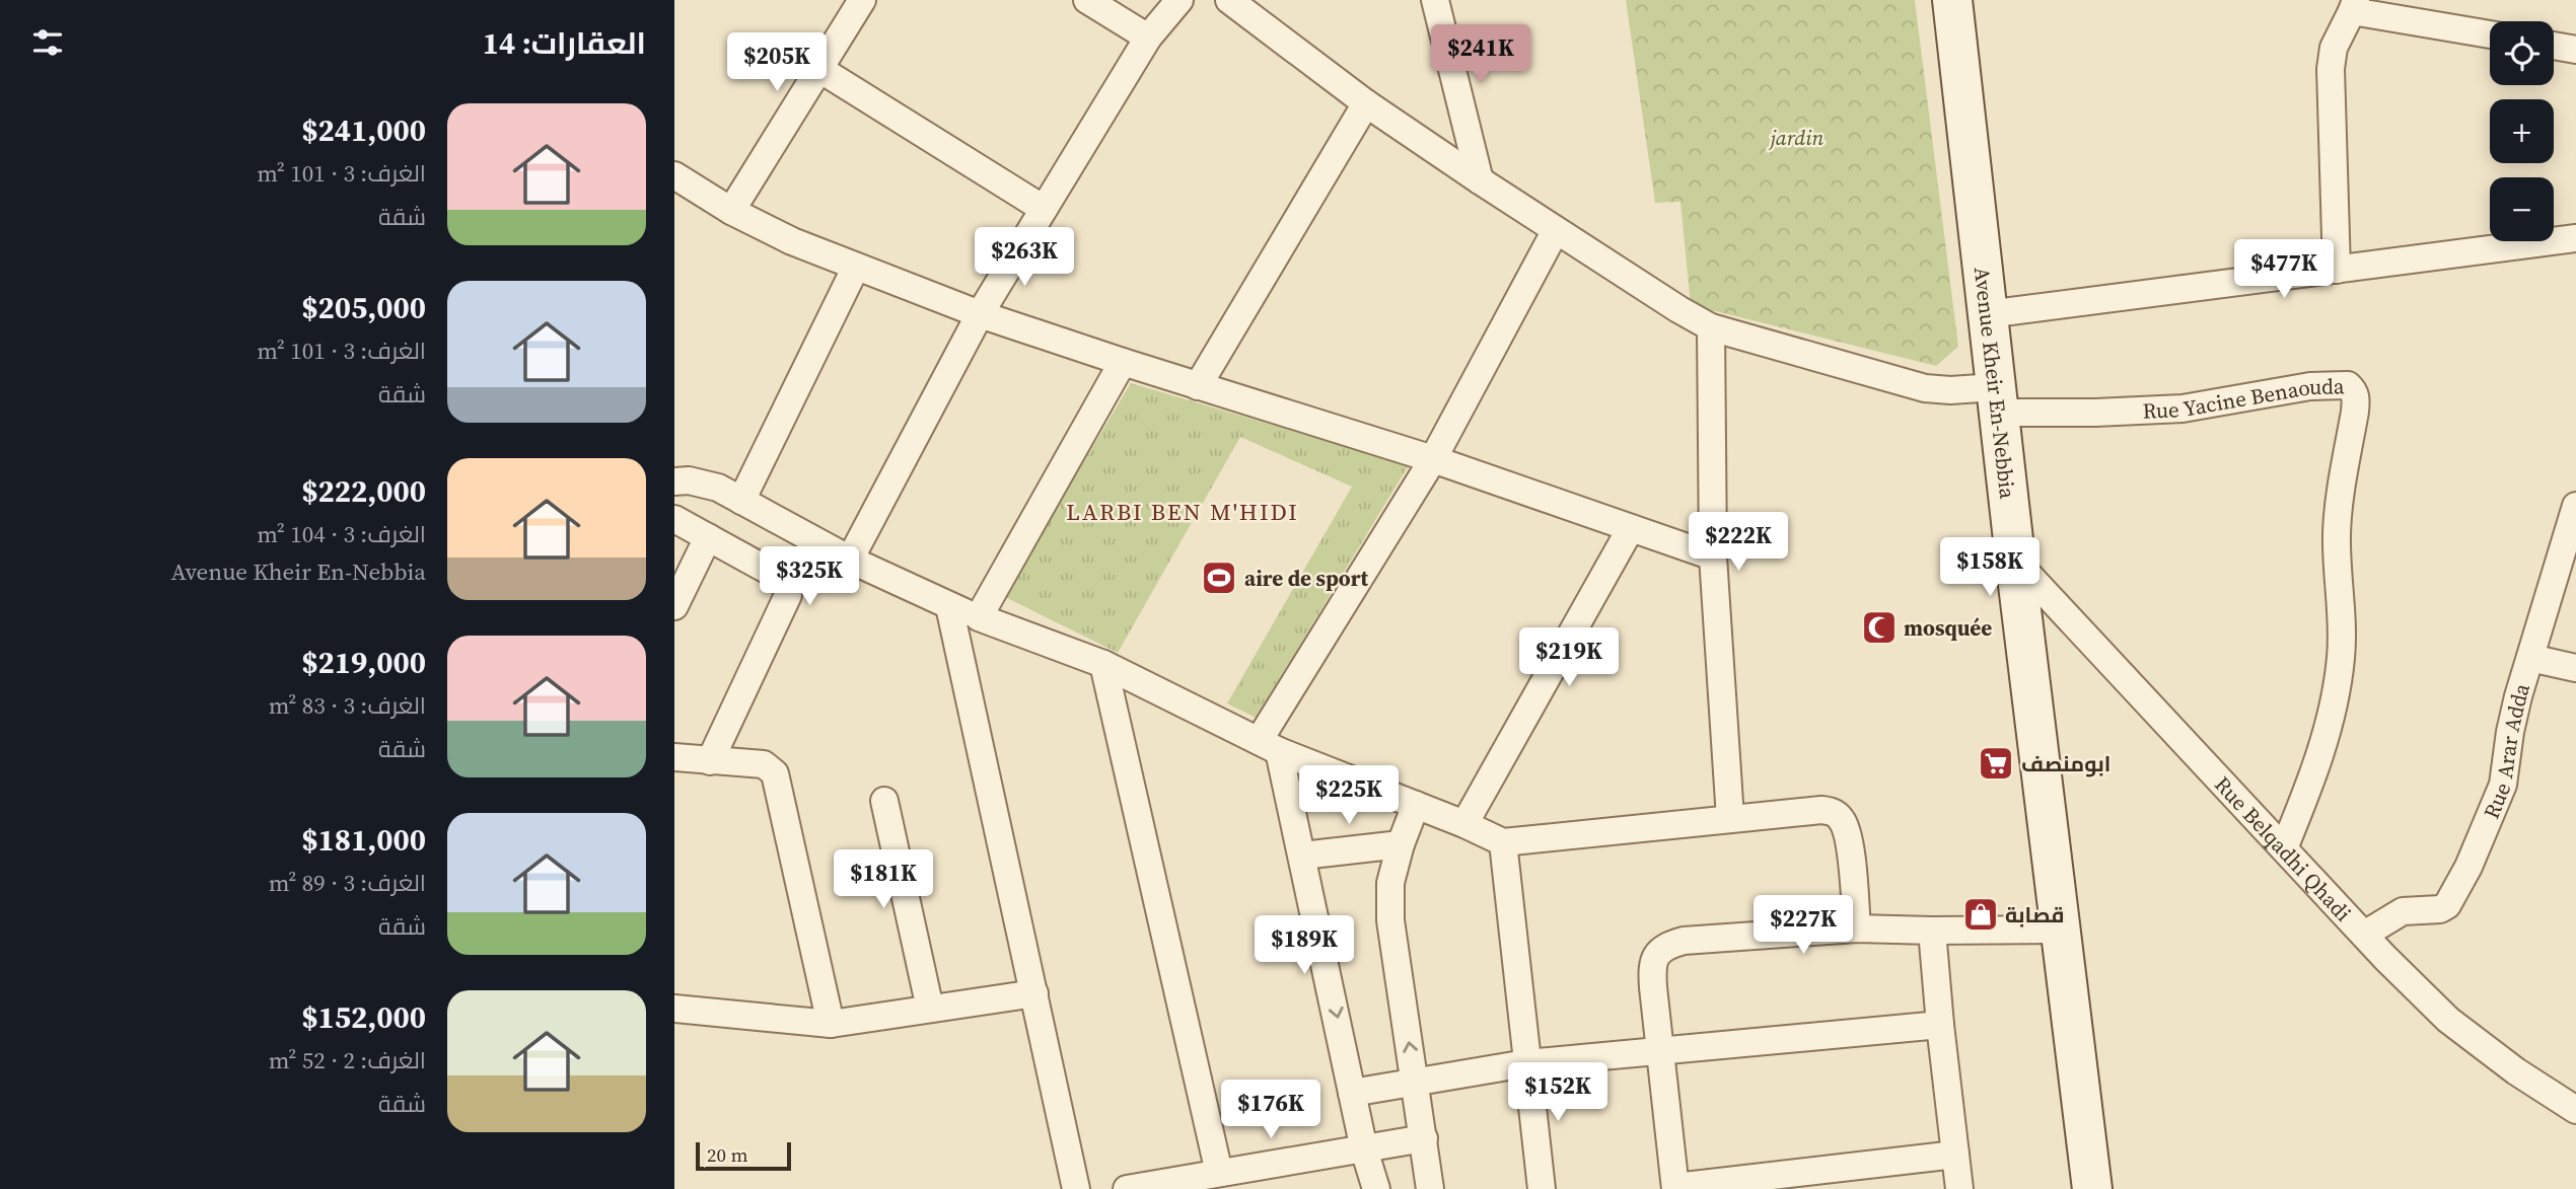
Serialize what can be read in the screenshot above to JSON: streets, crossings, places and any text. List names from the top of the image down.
{
  "streets": {
    "main road": ["Avenue Kheir En-Nebbia"],
    "street": ["Rue Yacine Benaouda", "Rue Arar Adda", "Rue Belqadhi Qhadi"]
  },
  "crossings": [
    ["Avenue Kheir En-Nebbia", "Rue Yacine Benaouda"],
    ["Avenue Kheir En-Nebbia", "Rue Belqadhi Qhadi"],
    ["Rue Yacine Benaouda", "Rue Belqadhi Qhadi"],
    ["Rue Arar Adda", "Rue Belqadhi Qhadi"]
  ],
  "districts": ["LARBI BEN M'HIDI"],
  "parks": ["jardin"],
  "places": {
    "sports": ["aire de sport"],
    "mosque": ["mosquée"],
    "supermarket": ["ابومنصف"],
    "shop": ["قصابة"]
  },
  "scale_bar": "20 m",
  "page": {
    "heading": "العقارات: 14",
    "map_buttons": ["+", "−"],
    "price": [
      "$241K",
      "$205K",
      "$263K",
      "$477K",
      "$222K",
      "$158K",
      "$325K",
      "$219K",
      "$225K",
      "$181K",
      "$227K",
      "$189K",
      "$152K",
      "$176K"
    ],
    "list": [
      {
        "name": "$241,000",
        "note": "الغرف: 3 · 101 m² · شقة"
      },
      {
        "name": "$205,000",
        "note": "الغرف: 3 · 101 m² · شقة"
      },
      {
        "name": "$222,000",
        "note": "الغرف: 3 · 104 m² · Avenue Kheir En-Nebbia"
      },
      {
        "name": "$219,000",
        "note": "الغرف: 3 · 83 m² · شقة"
      },
      {
        "name": "$181,000",
        "note": "الغرف: 3 · 89 m² · شقة"
      },
      {
        "name": "$152,000",
        "note": "الغرف: 2 · 52 m² · شقة"
      }
    ],
    "scale": "20 m"
  }
}
